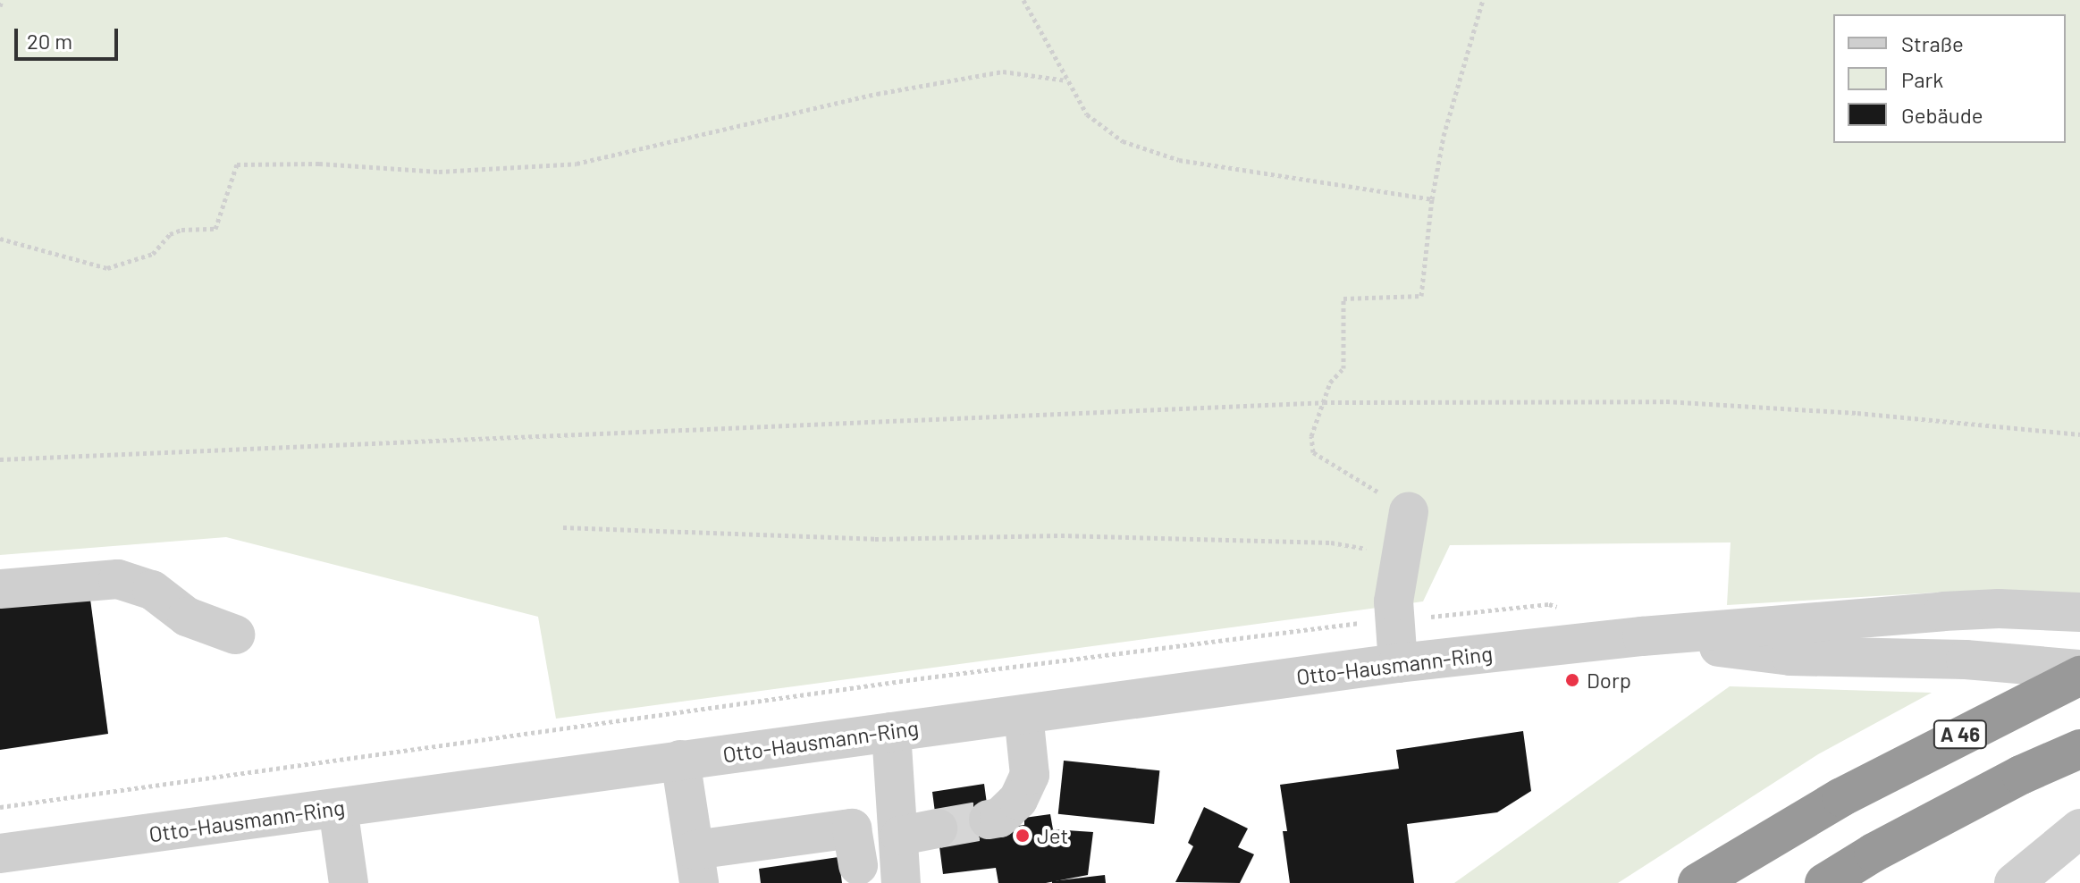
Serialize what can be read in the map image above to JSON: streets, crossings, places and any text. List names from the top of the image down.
{
  "streets": {
    "highway": ["A 46"],
    "street": ["Otto-Hausmann-Ring"]
  },
  "places": ["Dorp", "Jet"],
  "legend": ["Straße", "Park", "Gebäude"],
  "scale_bar": "20 m"
}
